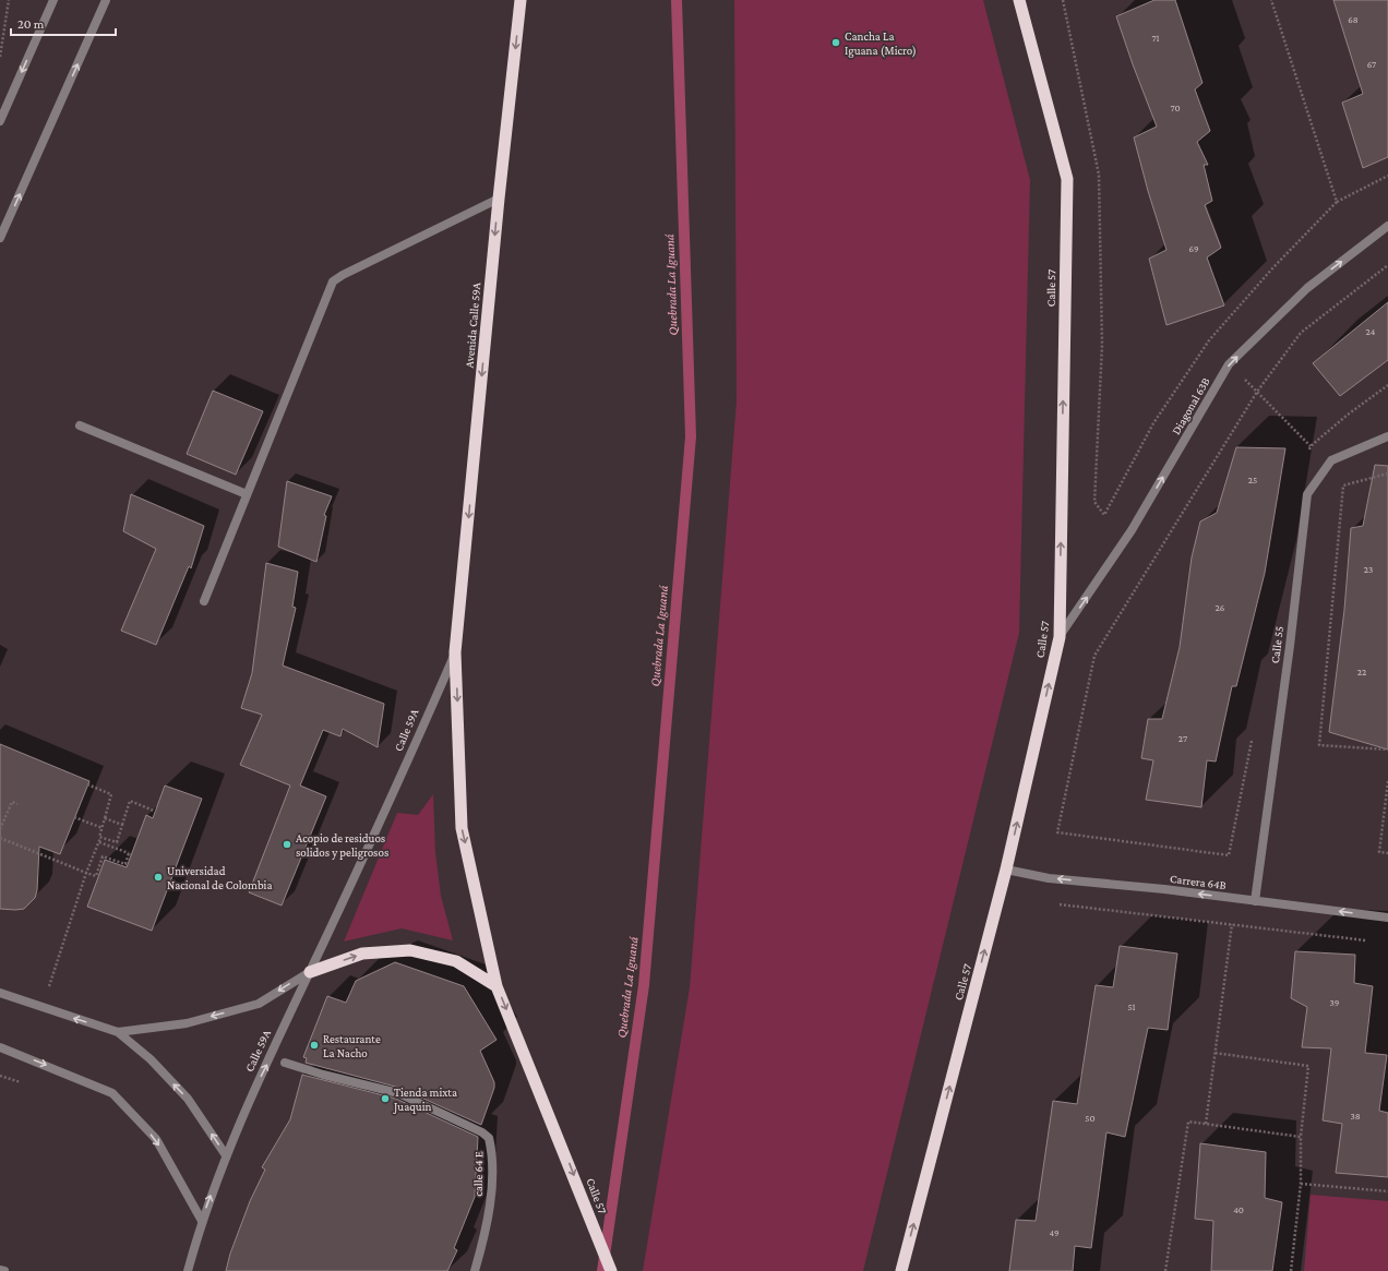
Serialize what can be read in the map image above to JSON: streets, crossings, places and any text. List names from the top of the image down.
{
  "streets": {
    "highway": ["Calle 57", "Avenida Calle 59A"],
    "street": [
      "Diagonal 63B",
      "Calle 55",
      "Calle 59A",
      "Carrera 64B",
      "calle 64 E"
    ]
  },
  "crossings": [
    ["Calle 57", "Diagonal 63B"],
    ["Calle 57", "Carrera 64B"],
    ["Avenida Calle 59A", "Calle 59A"],
    ["Calle 55", "Carrera 64B"]
  ],
  "one_way": [
    "Avenida Calle 59A",
    "Diagonal 63B",
    "Calle 59A",
    "Carrera 64B"
  ],
  "water": ["Quebrada La Iguaná"],
  "places": [
    "Cancha La Iguana (Micro)",
    "Acopio de residuos solidos y peligrosos",
    "Universidad Nacional de Colombia",
    "Restaurante La Nacho",
    "Tienda mixta Juaquin"
  ],
  "house_numbers": [
    "68",
    "71",
    "67",
    "70",
    "69",
    "24",
    "25",
    "23",
    "26",
    "22",
    "27",
    "39",
    "51",
    "38",
    "50",
    "40",
    "49"
  ],
  "scale_bar": "20 m"
}
